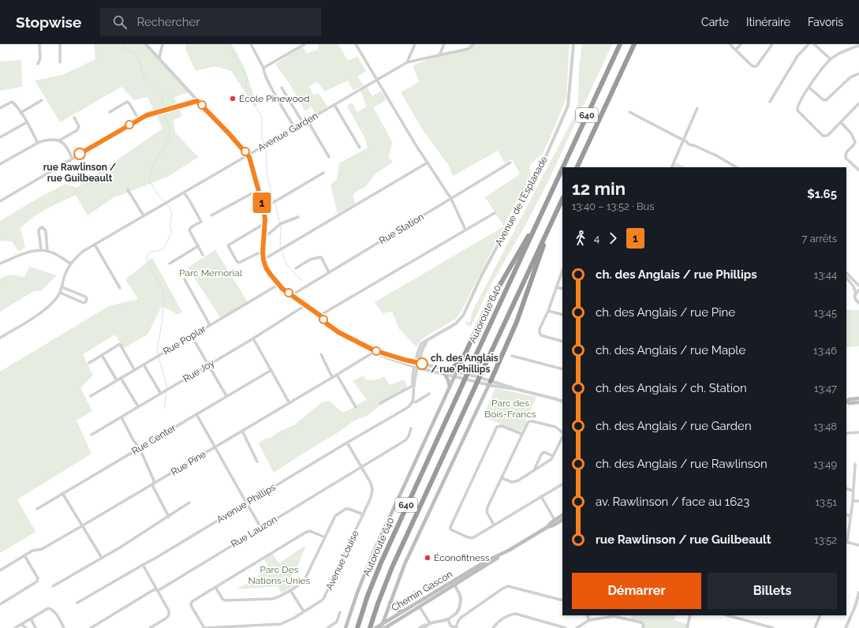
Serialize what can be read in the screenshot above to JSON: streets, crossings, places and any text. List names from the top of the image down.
{
  "streets": {
    "highway": ["640", "Autoroute 640"],
    "main road": ["Chemin Gascon"],
    "street": [
      "Avenue Garden",
      "Avenue de l'Esplanade",
      "Rue Station",
      "Rue Poplar",
      "Rue Joy",
      "Rue Center",
      "Rue Pine",
      "Avenue Phillips",
      "Rue Lauzon",
      "Avenue Louise"
    ]
  },
  "crossings": [
    ["Avenue Phillips", "Avenue Louise"],
    ["Rue Lauzon", "Avenue Louise"]
  ],
  "parks": ["Parc Memorial", "Parc des Bois-Francs", "Parc Des Nations-Unies"],
  "places": [
    "École Pinewood",
    "rue Rawlinson / rue Guilbeault",
    "ch. des Anglais / rue Phillips",
    "Éconofitness"
  ],
  "lines": ["bus line 1"],
  "page": {
    "header": "Stopwise",
    "search": "Rechercher",
    "nav": ["Carte", "Itinéraire", "Favoris"],
    "on_map": "1",
    "heading": ["12 min", "13:40 – 13:52 · Bus", "$1.65"],
    "legs": ["4", "1", "7 arrêts"],
    "list": [
      {
        "name": "ch. des Anglais / rue Phillips",
        "value": "13:44"
      },
      {
        "name": "ch. des Anglais / rue Pine",
        "value": "13:45"
      },
      {
        "name": "ch. des Anglais / rue Maple",
        "value": "13:46"
      },
      {
        "name": "ch. des Anglais / ch. Station",
        "value": "13:47"
      },
      {
        "name": "ch. des Anglais / rue Garden",
        "value": "13:48"
      },
      {
        "name": "ch. des Anglais / rue Rawlinson",
        "value": "13:49"
      },
      {
        "name": "av. Rawlinson / face au 1623",
        "value": "13:51"
      },
      {
        "name": "rue Rawlinson / rue Guilbeault",
        "value": "13:52"
      }
    ],
    "buttons": ["Démarrer", "Billets"]
  }
}
